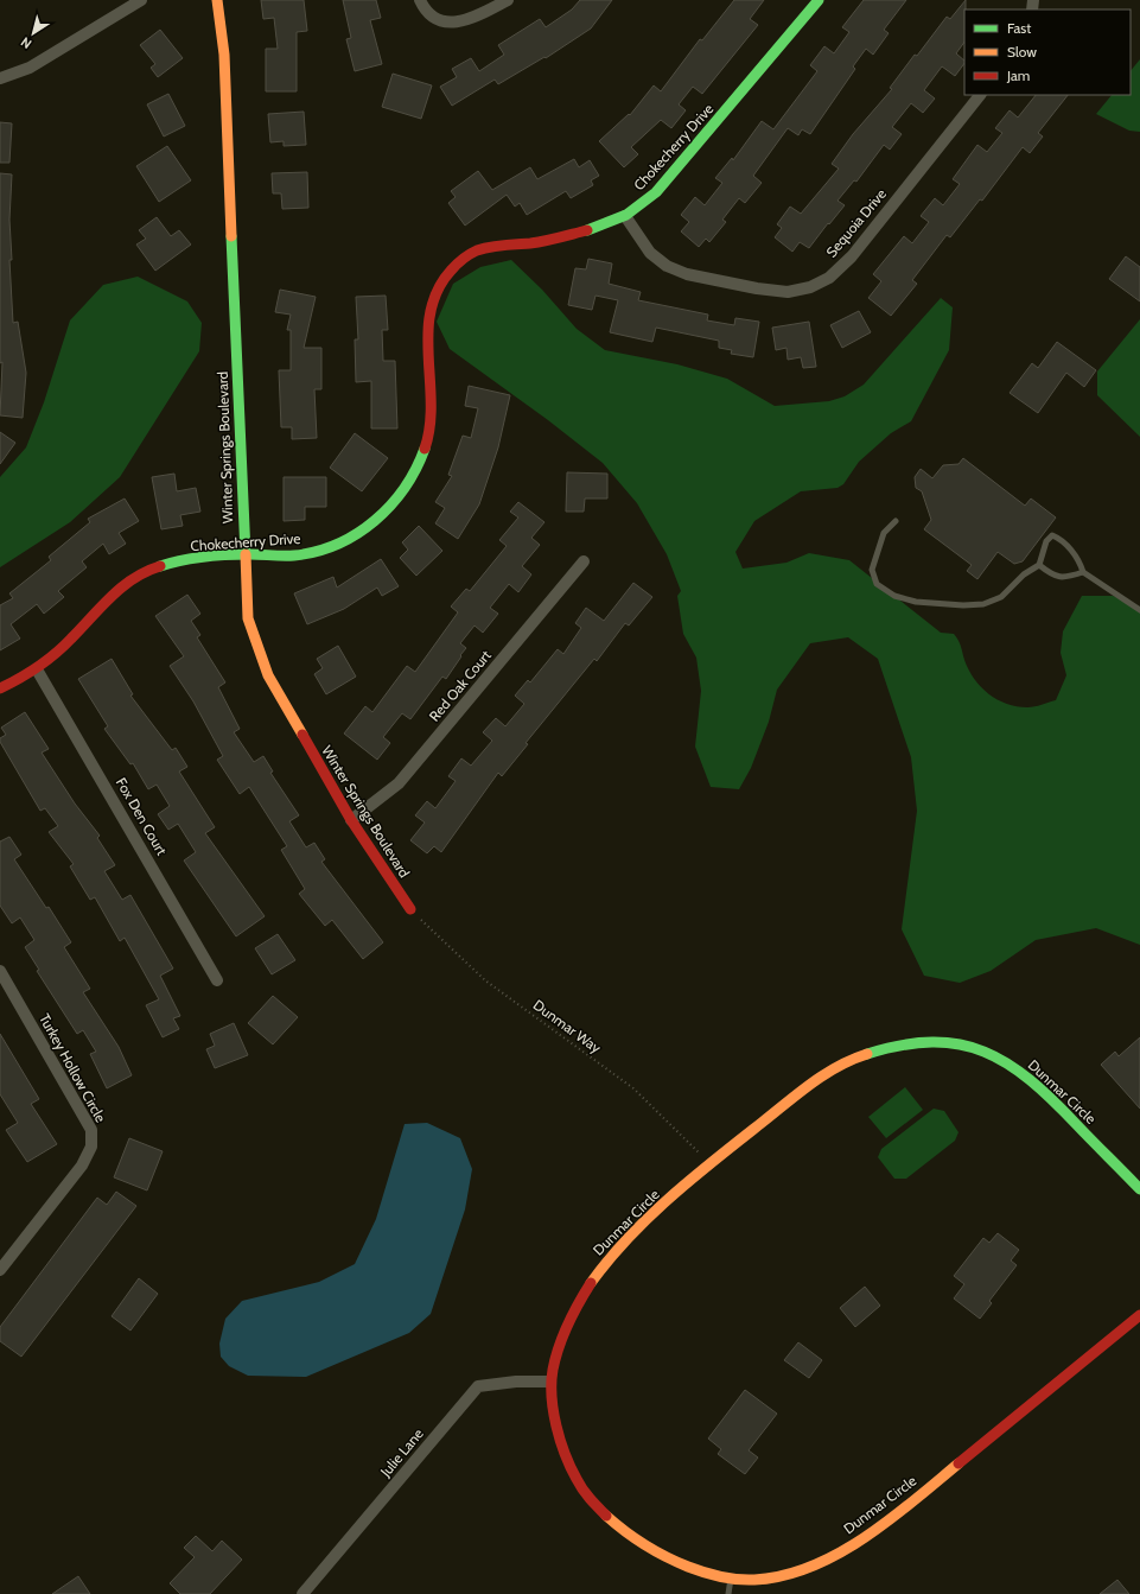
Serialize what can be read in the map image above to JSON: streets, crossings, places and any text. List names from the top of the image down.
{
  "streets": {
    "street": [
      "Chokecherry Drive",
      "Sequoia Drive",
      "Winter Springs Boulevard",
      "Red Oak Court",
      "Fox Den Court",
      "Turkey Hollow Circle",
      "Dunmar Circle",
      "Julie Lane"
    ],
    "path": ["Dunmar Way"]
  },
  "crossings": [
    ["Chokecherry Drive", "Sequoia Drive"],
    ["Chokecherry Drive", "Winter Springs Boulevard"],
    ["Chokecherry Drive", "Fox Den Court"],
    ["Winter Springs Boulevard", "Red Oak Court"],
    ["Winter Springs Boulevard", "Dunmar Way"],
    ["Dunmar Way", "Dunmar Circle"],
    ["Dunmar Circle", "Julie Lane"]
  ],
  "legend": ["Fast", "Slow", "Jam"],
  "north": "bottom left"
}
